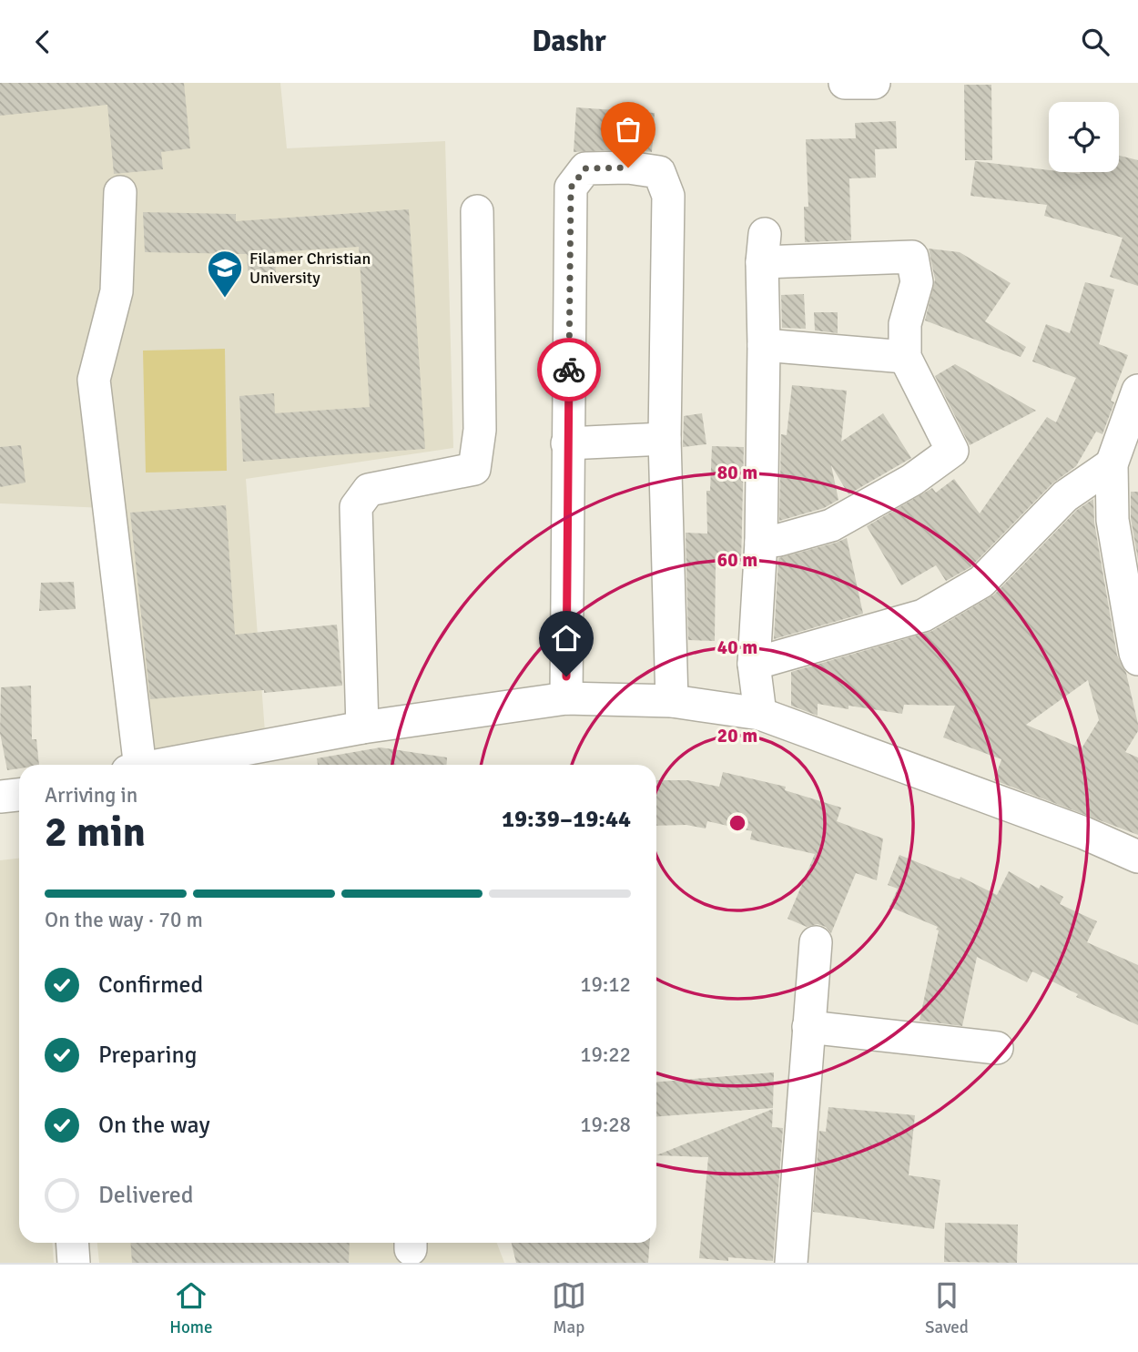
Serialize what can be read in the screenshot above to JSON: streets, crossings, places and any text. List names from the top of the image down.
{
  "places": {
    "school or university": ["Filamer Christian University"]
  },
  "page": {
    "header": "Dashr",
    "heading": ["2 min", "Arriving in", "19:39–19:44"],
    "bar": "On the way · 70 m",
    "list": [
      ["Confirmed", "19:12"],
      ["Preparing", "19:22"],
      ["On the way", "19:28"],
      "Delivered"
    ],
    "tabs": ["Home", "Map", "Saved"]
  },
  "rings": [
    "80 m",
    "60 m",
    "40 m",
    "20 m"
  ]
}
